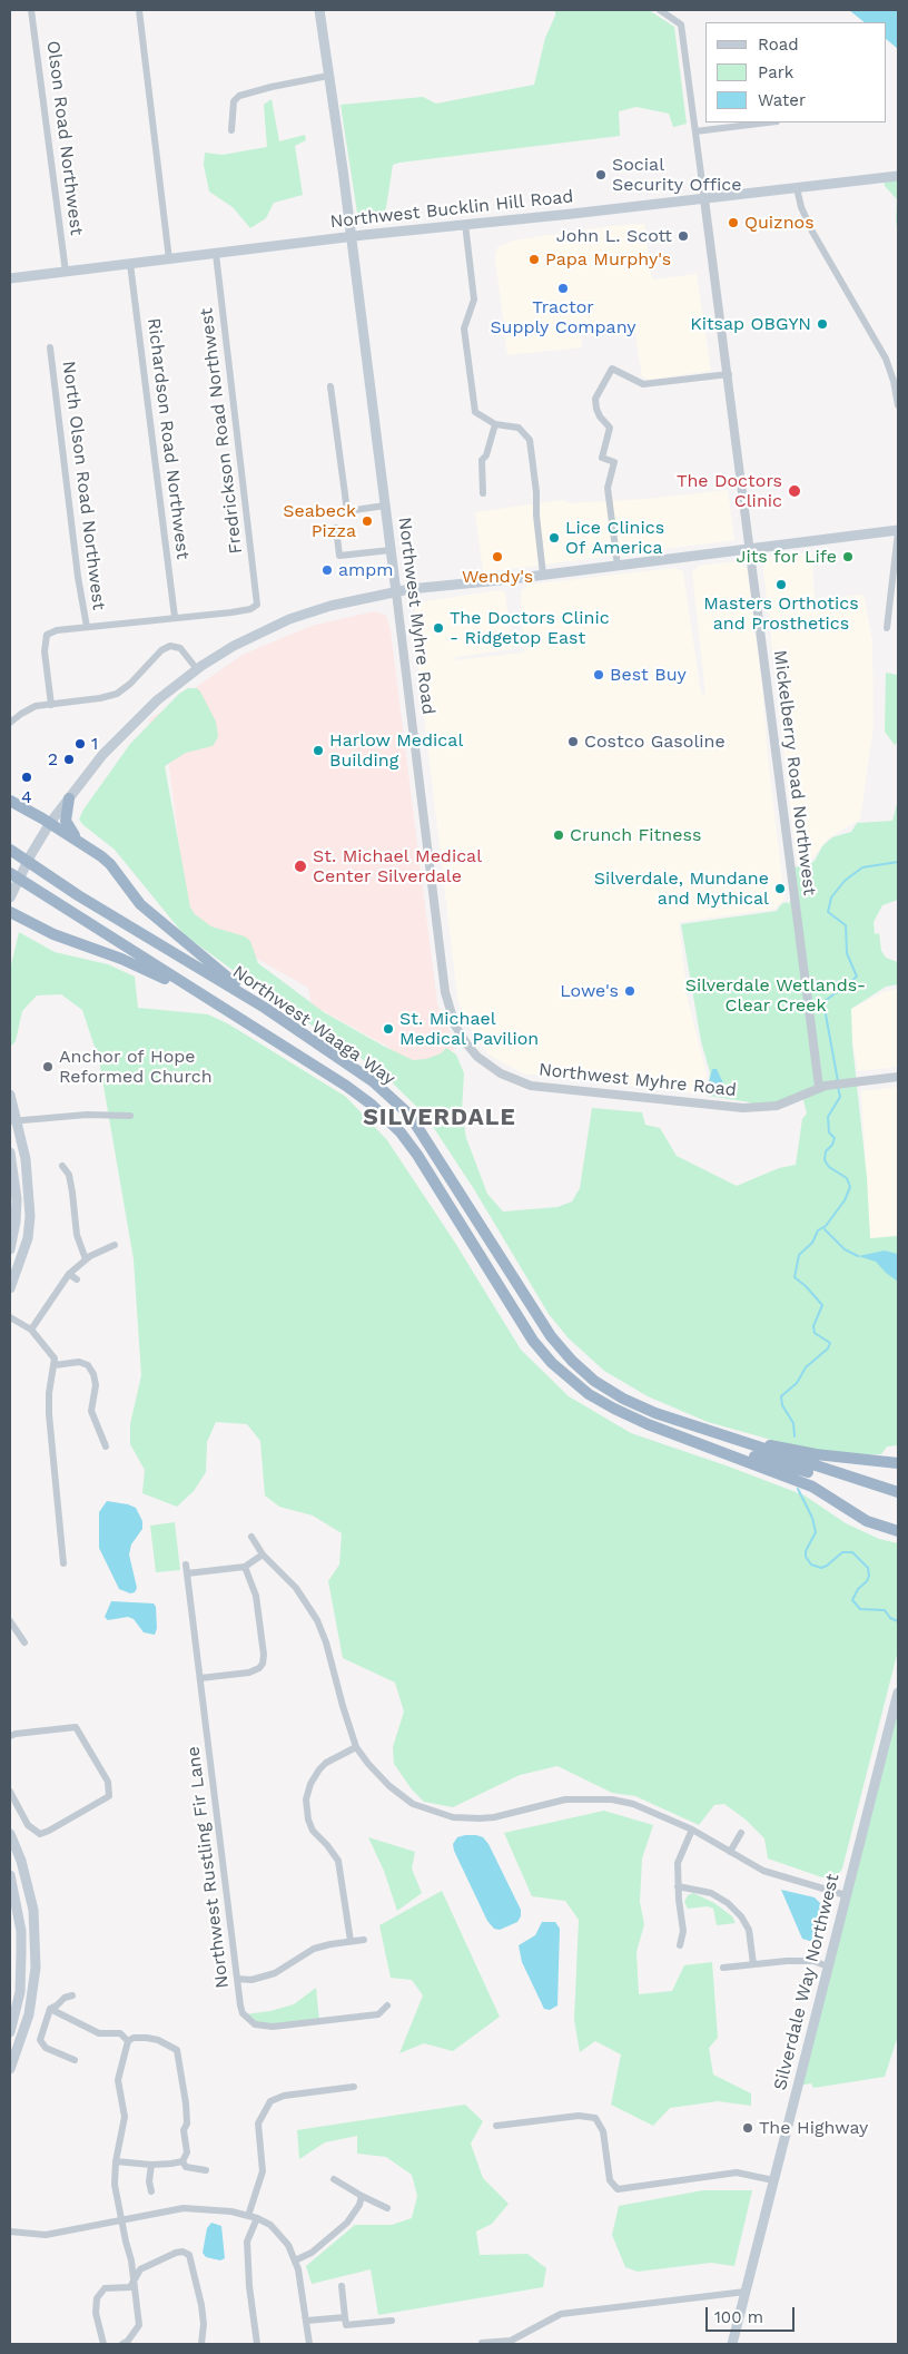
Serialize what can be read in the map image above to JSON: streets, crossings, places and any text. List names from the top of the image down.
{
  "streets": {
    "highway": ["Northwest Waaga Way"],
    "main road": ["Northwest Bucklin Hill Road", "Northwest Myhre Road", "Silverdale Way Northwest"],
    "street": [
      "Olson Road Northwest",
      "Fredrickson Road Northwest",
      "Richardson Road Northwest",
      "North Olson Road Northwest",
      "Mickelberry Road Northwest",
      "Northwest Rustling Fir Lane"
    ]
  },
  "crossings": [
    ["Olson Road Northwest", "Northwest Bucklin Hill Road"],
    ["Northwest Bucklin Hill Road", "Fredrickson Road Northwest"],
    ["Northwest Bucklin Hill Road", "Richardson Road Northwest"],
    ["Northwest Bucklin Hill Road", "Northwest Myhre Road"],
    ["Northwest Bucklin Hill Road", "Mickelberry Road Northwest"],
    ["Fredrickson Road Northwest", "Richardson Road Northwest"],
    ["Northwest Myhre Road", "Mickelberry Road Northwest"]
  ],
  "districts": ["SILVERDALE"],
  "parks": ["Silverdale Wetlands- Clear Creek"],
  "places": [
    "Social Security Office",
    "Quiznos",
    "John L. Scott",
    "Papa Murphy's",
    "Tractor Supply Company",
    "Kitsap OBGYN",
    "The Doctors Clinic",
    "Seabeck Pizza",
    "Lice Clinics Of America",
    "Wendy's",
    "Jits for Life",
    "ampm",
    "Masters Orthotics and Prosthetics",
    "The Doctors Clinic - Ridgetop East",
    "Best Buy",
    "Costco Gasoline",
    "1",
    "Harlow Medical Building",
    "2",
    "4",
    "Crunch Fitness",
    "St. Michael Medical Center Silverdale",
    "Silverdale, Mundane and Mythical",
    "Lowe's",
    "St. Michael Medical Pavilion",
    "Anchor of Hope Reformed Church",
    "The Highway"
  ],
  "legend": ["Road", "Park", "Water"],
  "scale_bar": "100 m"
}
